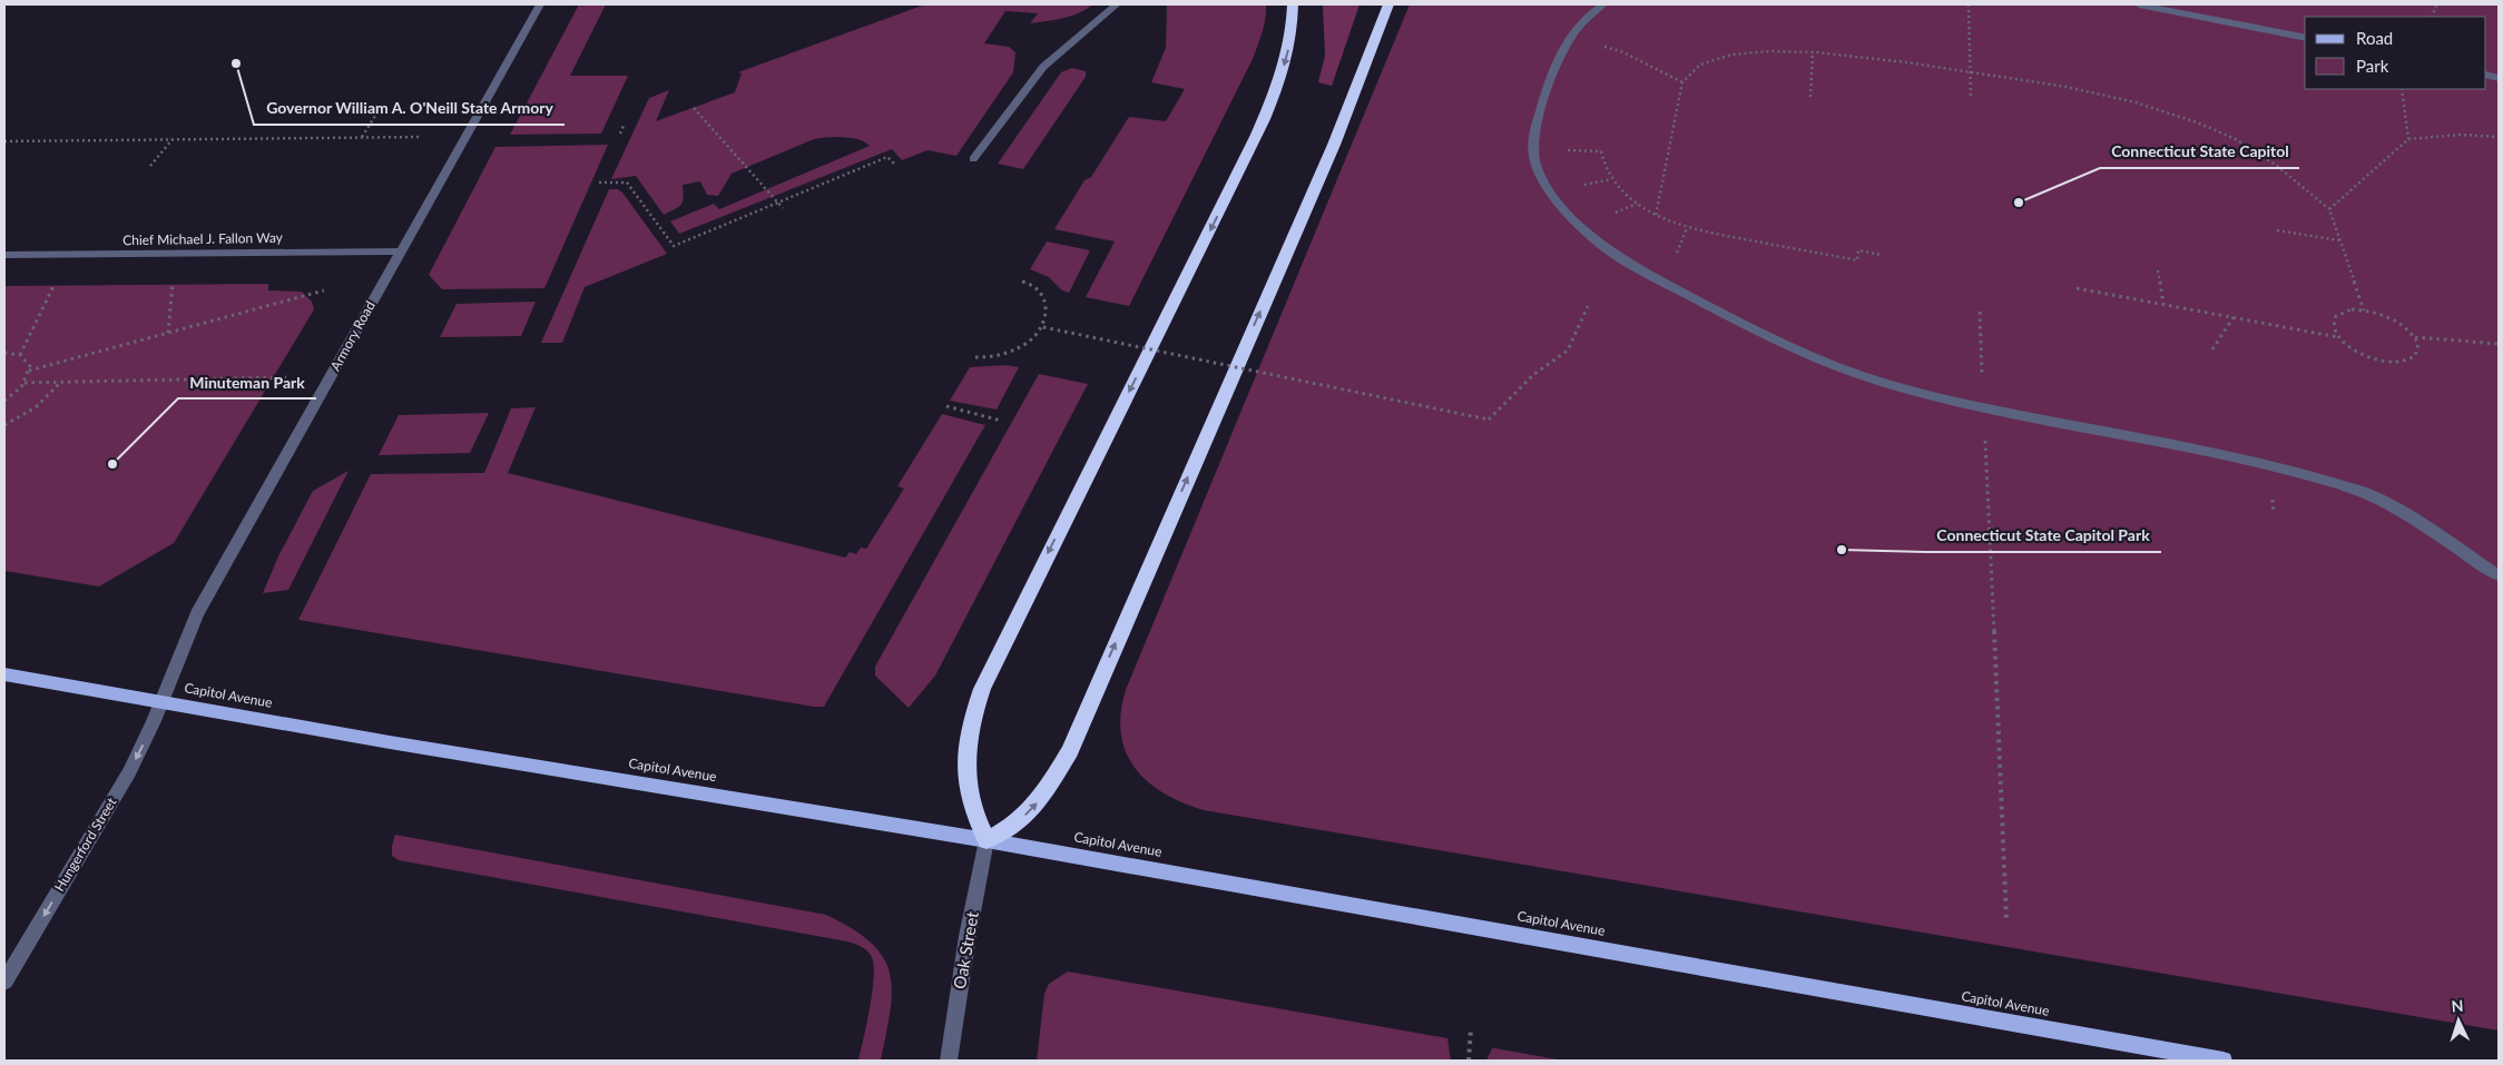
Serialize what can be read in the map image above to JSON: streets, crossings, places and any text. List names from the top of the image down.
{
  "streets": {
    "main road": ["Capitol Avenue"],
    "street": [
      "Chief Michael J. Fallon Way",
      "Armory Road",
      "Hungerford Street",
      "Oak Street"
    ]
  },
  "crossings": [
    ["Chief Michael J. Fallon Way", "Armory Road"],
    ["Armory Road", "Capitol Avenue"],
    ["Armory Road", "Hungerford Street"],
    ["Capitol Avenue", "Hungerford Street"],
    ["Capitol Avenue", "Oak Street"]
  ],
  "one_way": ["Hungerford Street"],
  "places": [
    "Governor William A. O'Neill State Armory",
    "Connecticut State Capitol",
    "Minuteman Park",
    "Connecticut State Capitol Park"
  ],
  "legend": ["Road", "Park"],
  "north": "top"
}
